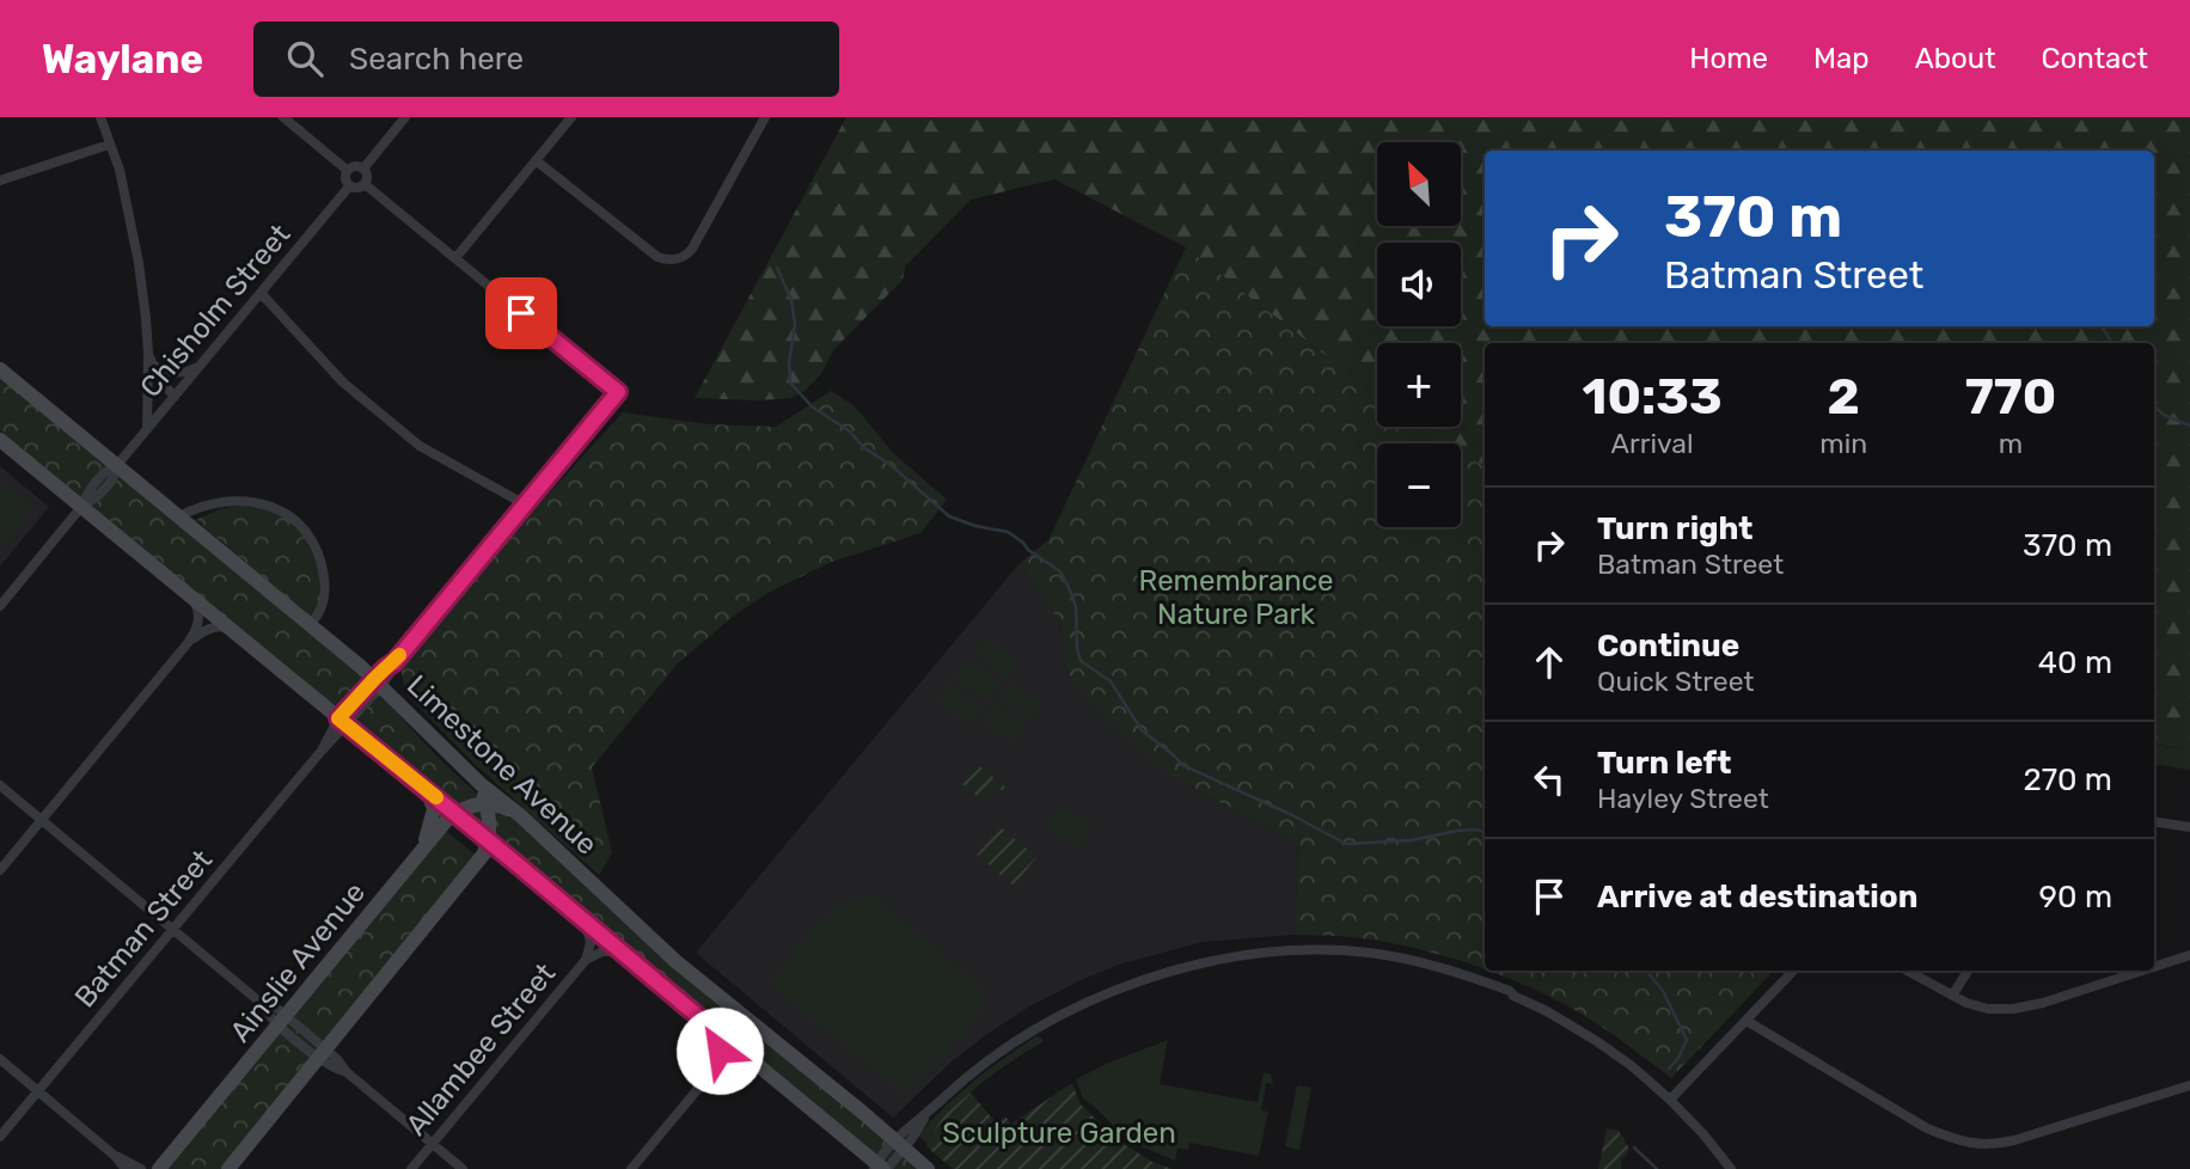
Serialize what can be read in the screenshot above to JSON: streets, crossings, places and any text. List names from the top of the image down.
{
  "streets": {
    "main road": ["Limestone Avenue", "Ainslie Avenue"],
    "street": ["Chisholm Street", "Batman Street", "Allambee Street"]
  },
  "crossings": [
    ["Chisholm Street", "Limestone Avenue"],
    ["Limestone Avenue", "Batman Street"],
    ["Limestone Avenue", "Ainslie Avenue"],
    ["Limestone Avenue", "Allambee Street"]
  ],
  "parks": ["Remembrance Nature Park", "Sculpture Garden"],
  "north": "top left",
  "page": {
    "header": "Waylane",
    "search": "Search here",
    "nav": [
      "Home",
      "Map",
      "About",
      "Contact"
    ],
    "map_buttons": ["+", "−"],
    "turn": ["370 m", "Batman Street"],
    "eta": [
      "10:33",
      "Arrival",
      "2",
      "min",
      "770",
      "m"
    ],
    "list": [
      {
        "name": "Turn right",
        "note": "Batman Street",
        "value": "370 m"
      },
      {
        "name": "Continue",
        "note": "Quick Street",
        "value": "40 m"
      },
      {
        "name": "Turn left",
        "note": "Hayley Street",
        "value": "270 m"
      },
      {
        "name": "Arrive at destination",
        "value": "90 m"
      }
    ]
  }
}
